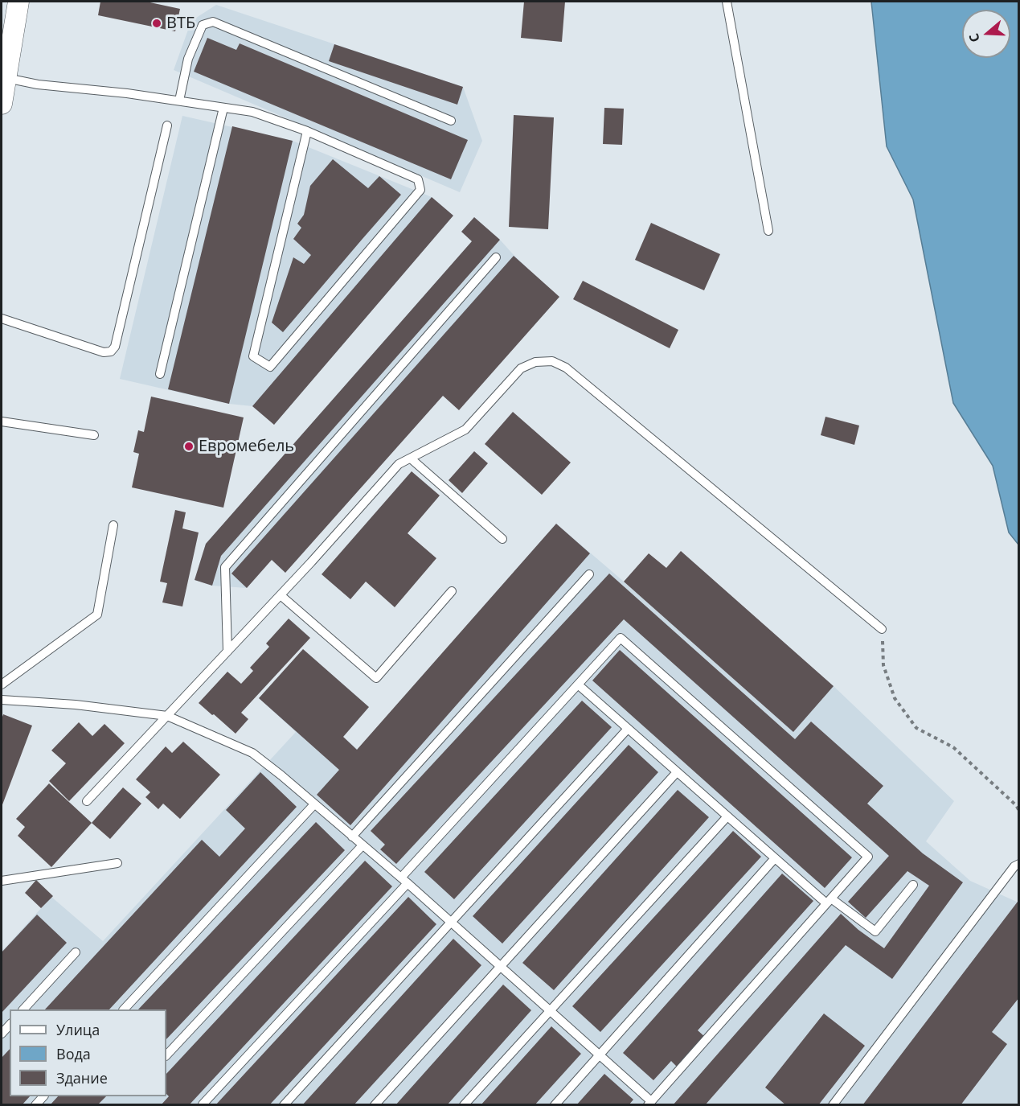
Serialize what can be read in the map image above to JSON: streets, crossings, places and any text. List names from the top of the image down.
{
  "places": ["ВТБ", "Евромебель"],
  "legend": ["Улица", "Вода", "Здание"],
  "north": "left"
}
